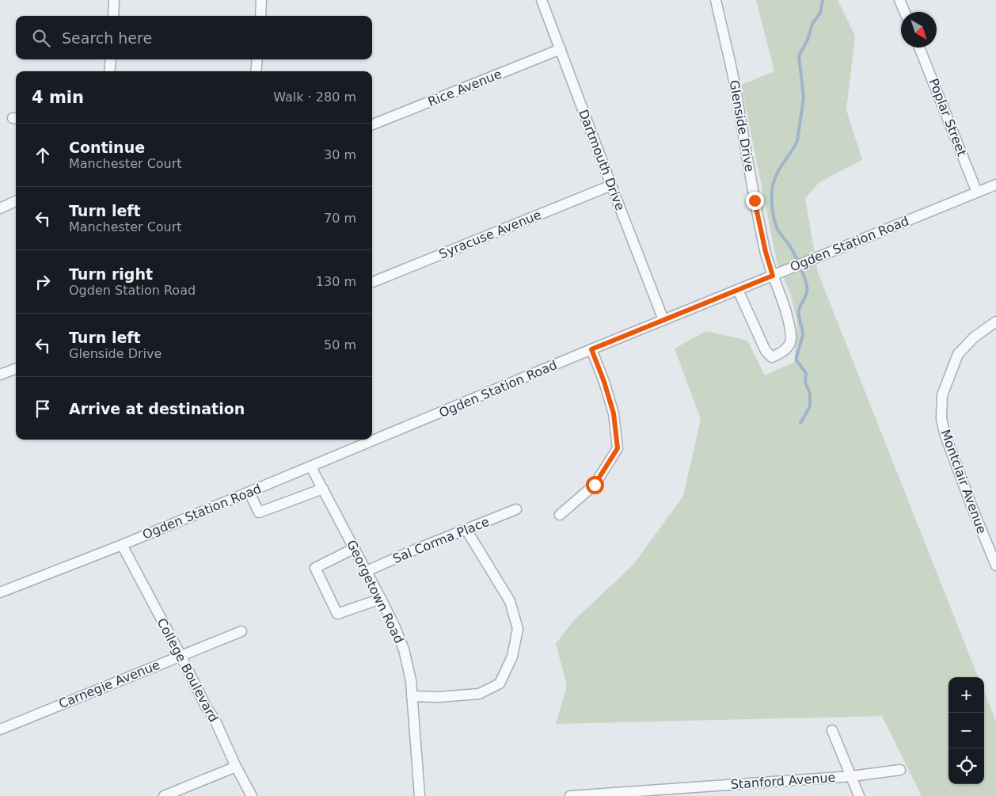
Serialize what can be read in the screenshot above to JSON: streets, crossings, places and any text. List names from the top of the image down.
{
  "streets": {
    "street": [
      "Rice Avenue",
      "Poplar Street",
      "Glenside Drive",
      "Dartmouth Drive",
      "Syracuse Avenue",
      "Ogden Station Road",
      "Montclair Avenue",
      "Sal Corma Place",
      "Georgetown Road",
      "College Boulevard",
      "Carnegie Avenue",
      "Stanford Avenue"
    ]
  },
  "crossings": [
    ["Rice Avenue", "Dartmouth Drive"],
    ["Poplar Street", "Ogden Station Road"],
    ["Glenside Drive", "Ogden Station Road"],
    ["Dartmouth Drive", "Syracuse Avenue"],
    ["Dartmouth Drive", "Ogden Station Road"],
    ["Ogden Station Road", "Georgetown Road"],
    ["Ogden Station Road", "College Boulevard"],
    ["Sal Corma Place", "Georgetown Road"],
    ["College Boulevard", "Carnegie Avenue"]
  ],
  "north": "bottom right",
  "page": {
    "search": "Search here",
    "heading": ["4 min", "Walk · 280 m"],
    "list": [
      ["Continue", "Manchester Court", "30 m"],
      ["Turn left", "Manchester Court", "70 m"],
      ["Turn right", "Ogden Station Road", "130 m"],
      ["Turn left", "Glenside Drive", "50 m"],
      "Arrive at destination"
    ],
    "map_buttons": ["+", "−"]
  }
}
